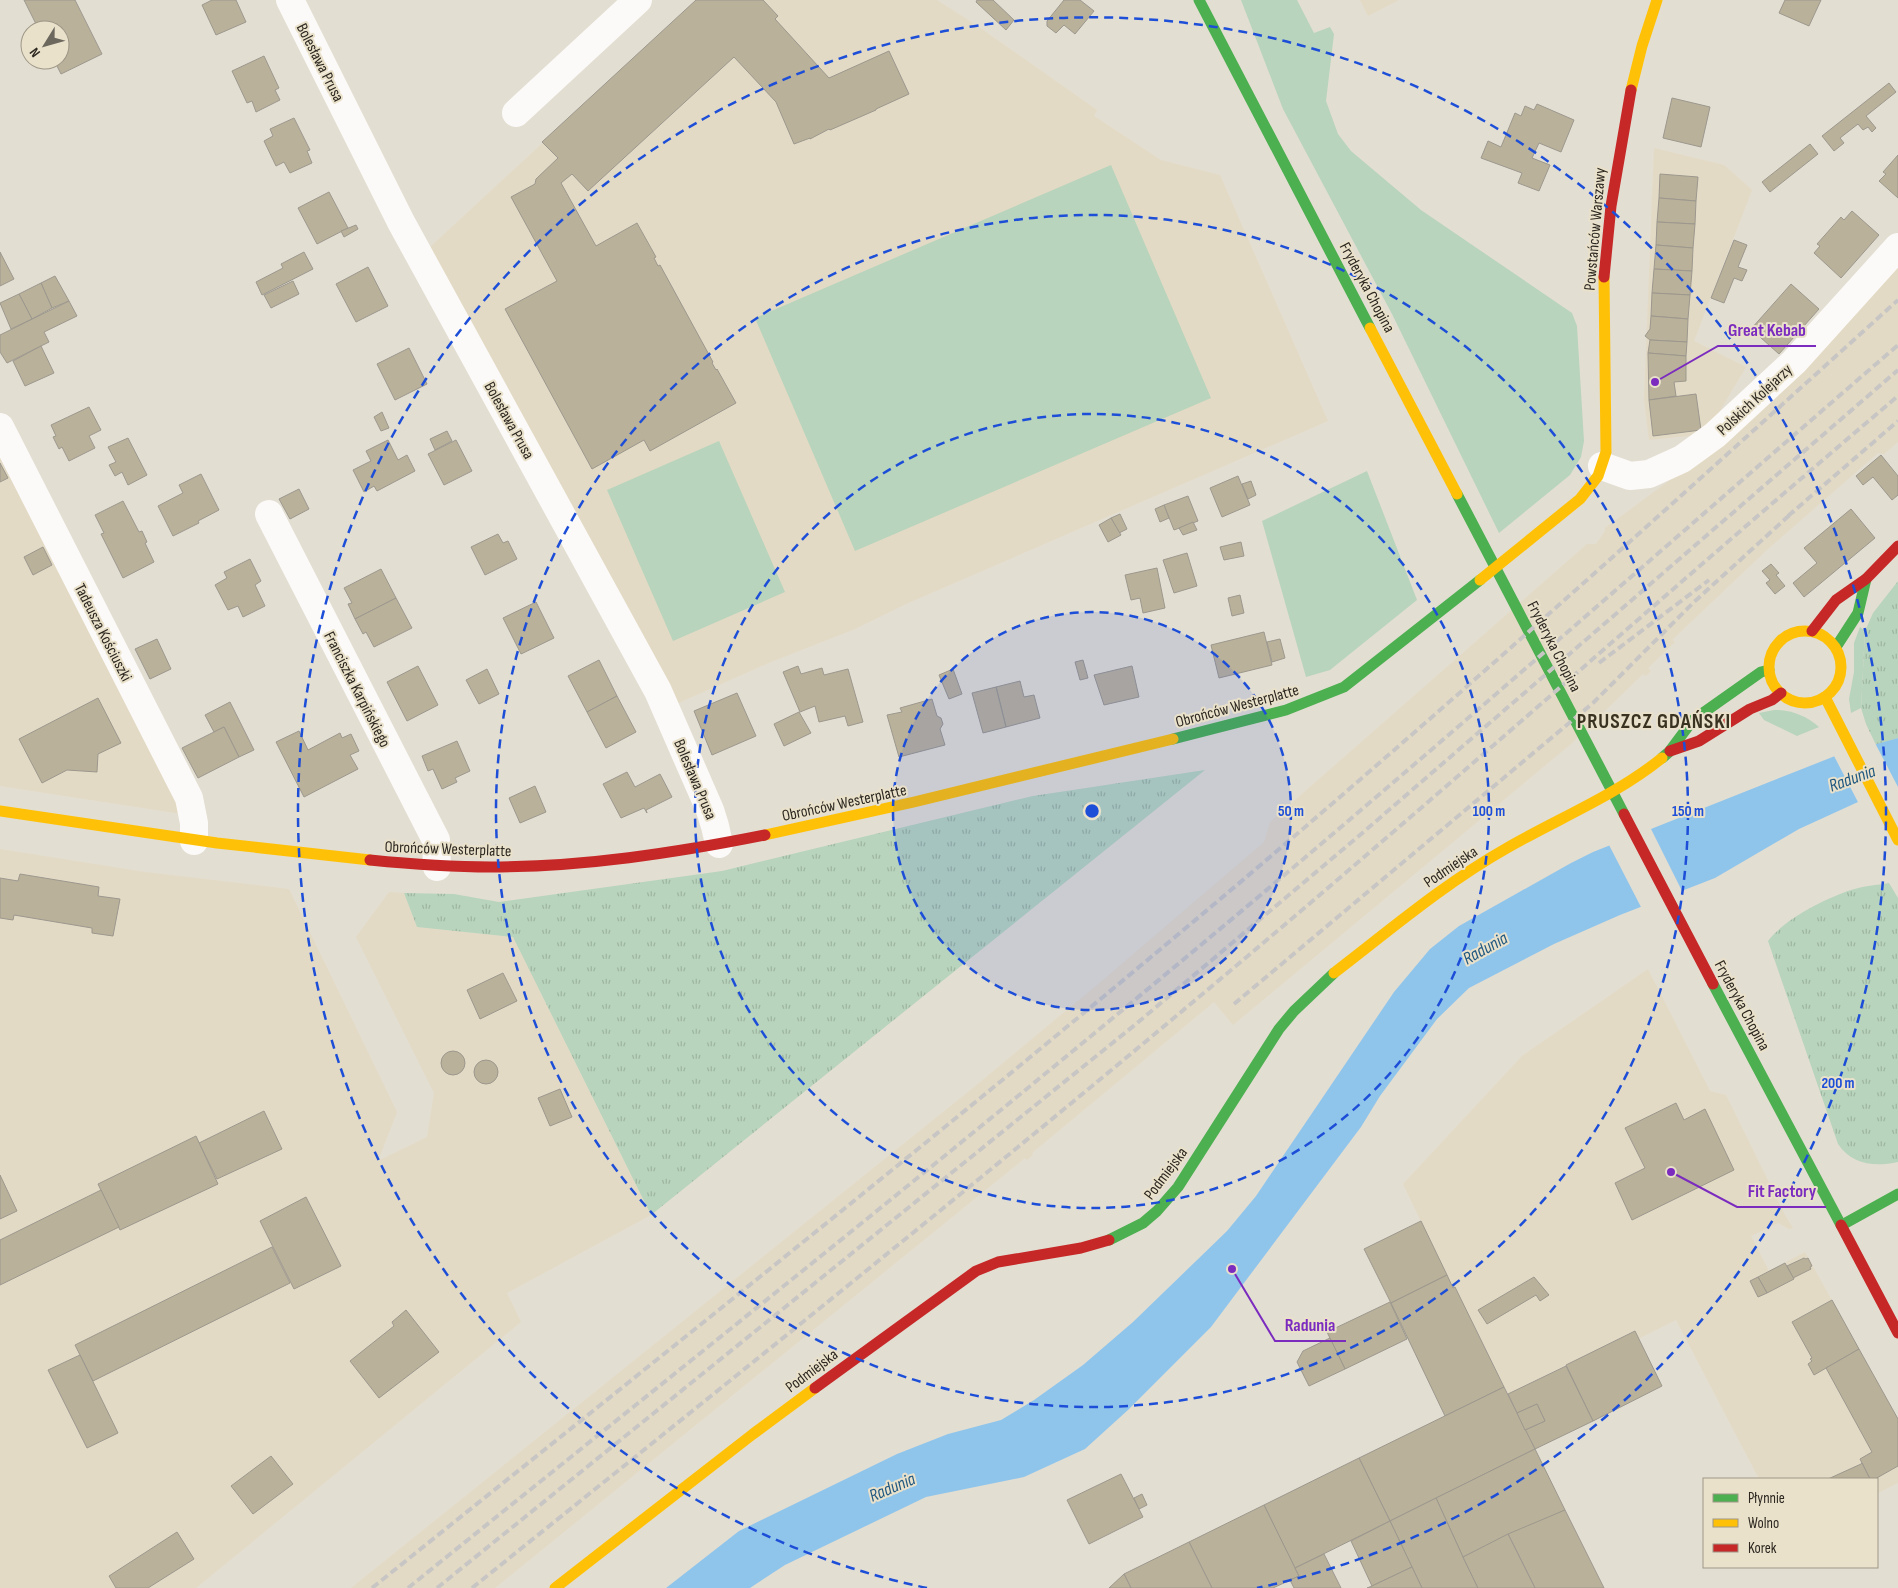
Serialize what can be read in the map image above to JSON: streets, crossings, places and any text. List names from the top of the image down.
{
  "streets": {
    "street": [
      "Bolesława Prusa",
      "Powstańców Warszawy",
      "Fryderyka Chopina",
      "Polskich Kolejarzy",
      "Tadeusza Kościuszki",
      "Franciszka Karpińskiego",
      "Obrońców Westerplatte",
      "Podmiejska"
    ]
  },
  "crossings": [
    ["Bolesława Prusa", "Obrońców Westerplatte"],
    ["Powstańców Warszawy", "Polskich Kolejarzy"],
    ["Powstańców Warszawy", "Obrońców Westerplatte"],
    ["Polskich Kolejarzy", "Obrońców Westerplatte"],
    ["Tadeusza Kościuszki", "Obrońców Westerplatte"],
    ["Franciszka Karpińskiego", "Obrońców Westerplatte"]
  ],
  "districts": ["PRUSZCZ GDAŃSKI"],
  "water": ["Radunia"],
  "places": ["Great Kebab", "Fit Factory", "Radunia"],
  "legend": ["Płynnie", "Wolno", "Korek"],
  "north": "bottom left",
  "rings": [
    "50 m",
    "100 m",
    "150 m",
    "200 m"
  ]
}
